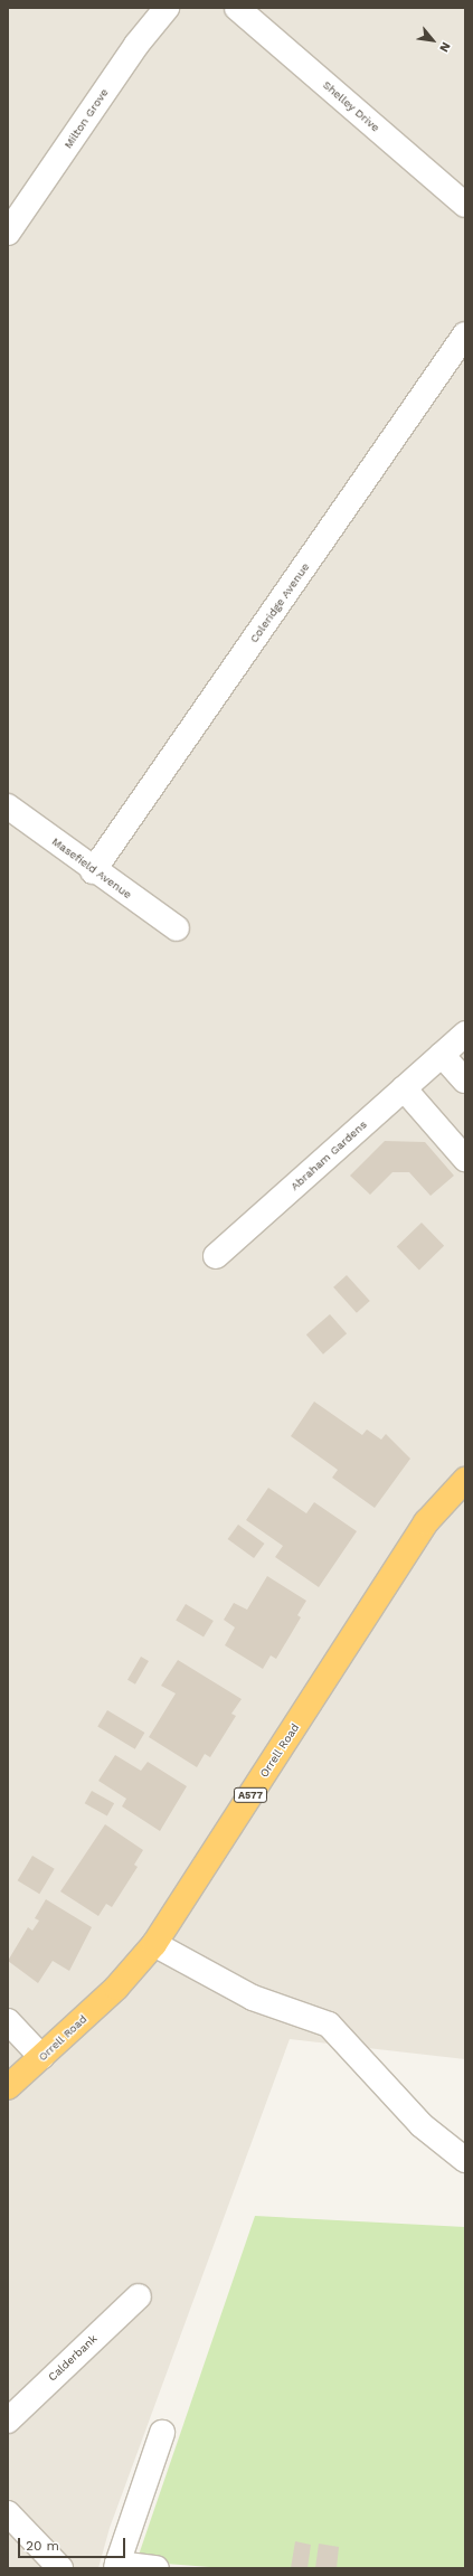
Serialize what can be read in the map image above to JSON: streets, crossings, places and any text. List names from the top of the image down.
{
  "streets": {
    "highway": ["Orrell Road", "A577"],
    "street": [
      "Shelley Drive",
      "Milton Grove",
      "Coleridge Avenue",
      "Masefield Avenue",
      "Abraham Gardens",
      "Calderbank"
    ]
  },
  "crossings": [
    ["Coleridge Avenue", "Masefield Avenue"]
  ],
  "scale_bar": "20 m",
  "north": "bottom right"
}
